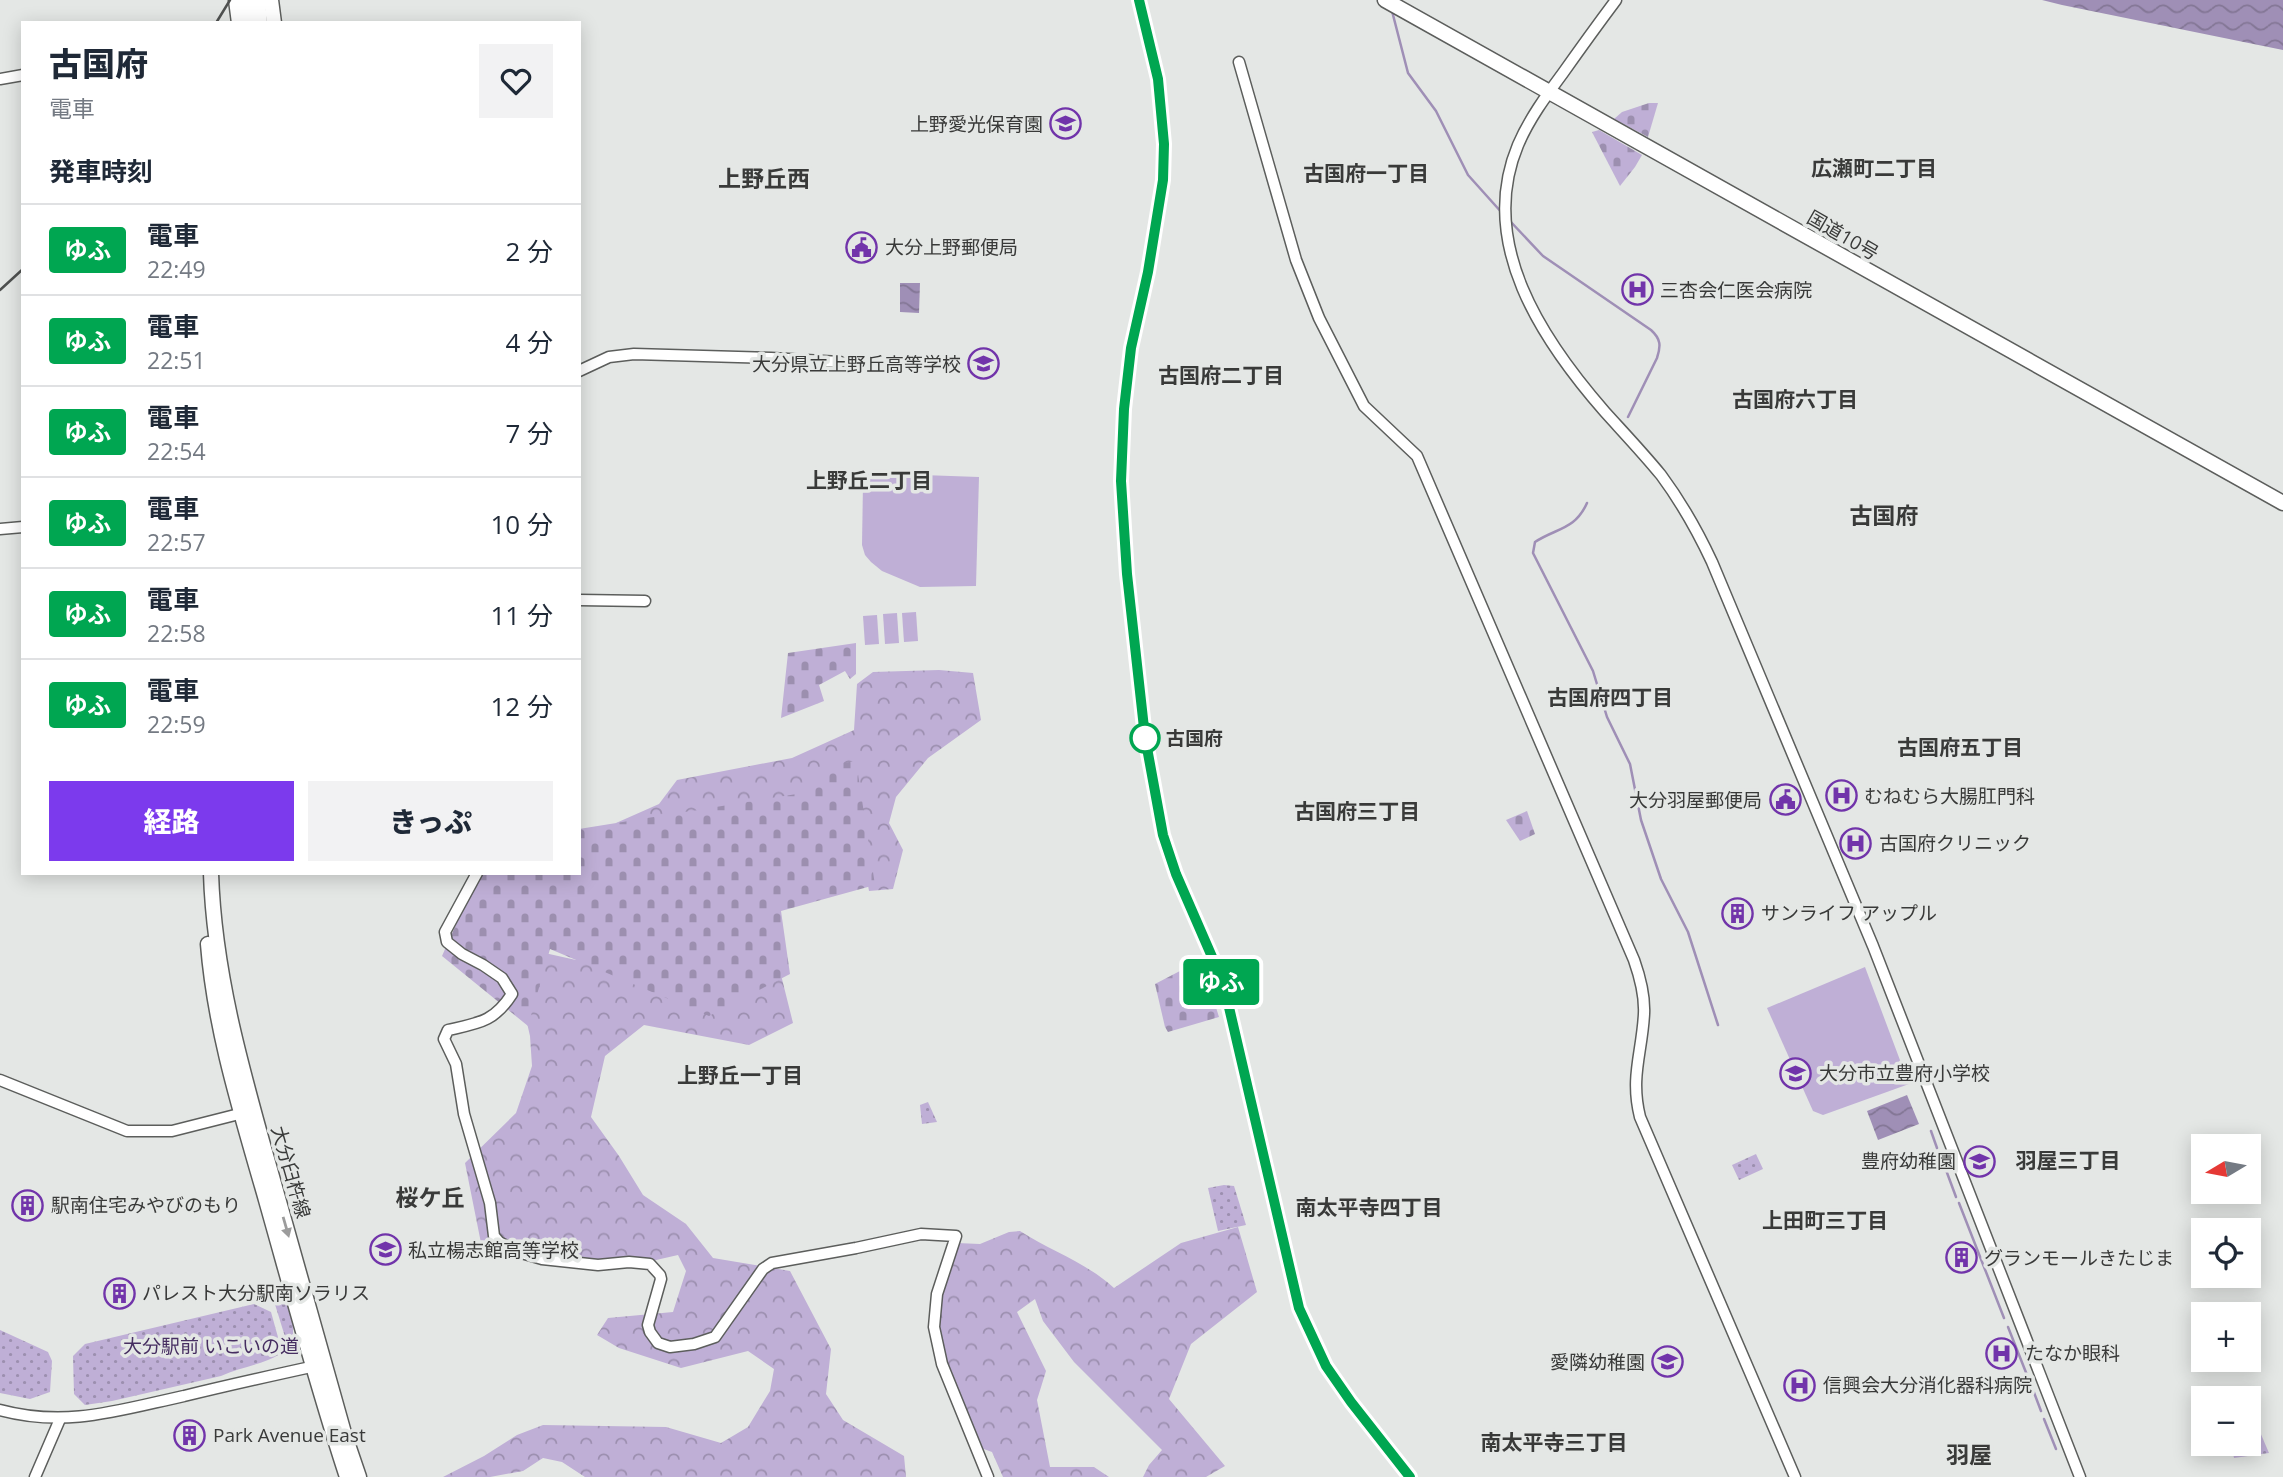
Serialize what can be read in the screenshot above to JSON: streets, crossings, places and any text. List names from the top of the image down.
{
  "streets": {
    "main road": ["国道10号", "大分臼杵線"]
  },
  "districts": [
    "広瀬町二丁目",
    "古国府一丁目",
    "上野丘西",
    "古国府二丁目",
    "古国府六丁目",
    "上野丘二丁目",
    "古国府",
    "古国府四丁目",
    "古国府五丁目",
    "古国府三丁目",
    "上野丘一丁目",
    "羽屋三丁目",
    "桜ケ丘",
    "南太平寺四丁目",
    "上田町三丁目",
    "南太平寺三丁目",
    "羽屋"
  ],
  "parks": ["大分駅前 いこいの道"],
  "places": {
    "school or university": [
      "上野愛光保育園",
      "大分県立上野丘高等学校",
      "大分市立豊府小学校",
      "豊府幼稚園",
      "私立楊志館高等学校",
      "愛隣幼稚園"
    ],
    "public building": ["大分上野郵便局", "大分羽屋郵便局"],
    "hospital": [
      "三杏会仁医会病院",
      "むねむら大腸肛門科",
      "古国府クリニック",
      "たなか眼科",
      "信興会大分消化器科病院"
    ],
    "other": ["古国府"],
    "building": [
      "サンライフ アップル",
      "駅南住宅みやびのもり",
      "グランモールきたじま",
      "パレスト大分駅南ソラリス",
      "Park Avenue East"
    ]
  },
  "north": "left",
  "page": {
    "on_map": "ゆふ",
    "heading": [
      ["古国府", "電車"],
      "発車時刻"
    ],
    "list": [
      {
        "mark": "ゆふ",
        "name": "電車",
        "note": "22:49",
        "value": "2 分"
      },
      {
        "mark": "ゆふ",
        "name": "電車",
        "note": "22:51",
        "value": "4 分"
      },
      {
        "mark": "ゆふ",
        "name": "電車",
        "note": "22:54",
        "value": "7 分"
      },
      {
        "mark": "ゆふ",
        "name": "電車",
        "note": "22:57",
        "value": "10 分"
      },
      {
        "mark": "ゆふ",
        "name": "電車",
        "note": "22:58",
        "value": "11 分"
      },
      {
        "mark": "ゆふ",
        "name": "電車",
        "note": "22:59",
        "value": "12 分"
      }
    ],
    "buttons": ["経路", "きっぷ"],
    "map_buttons": ["+", "−"]
  }
}
